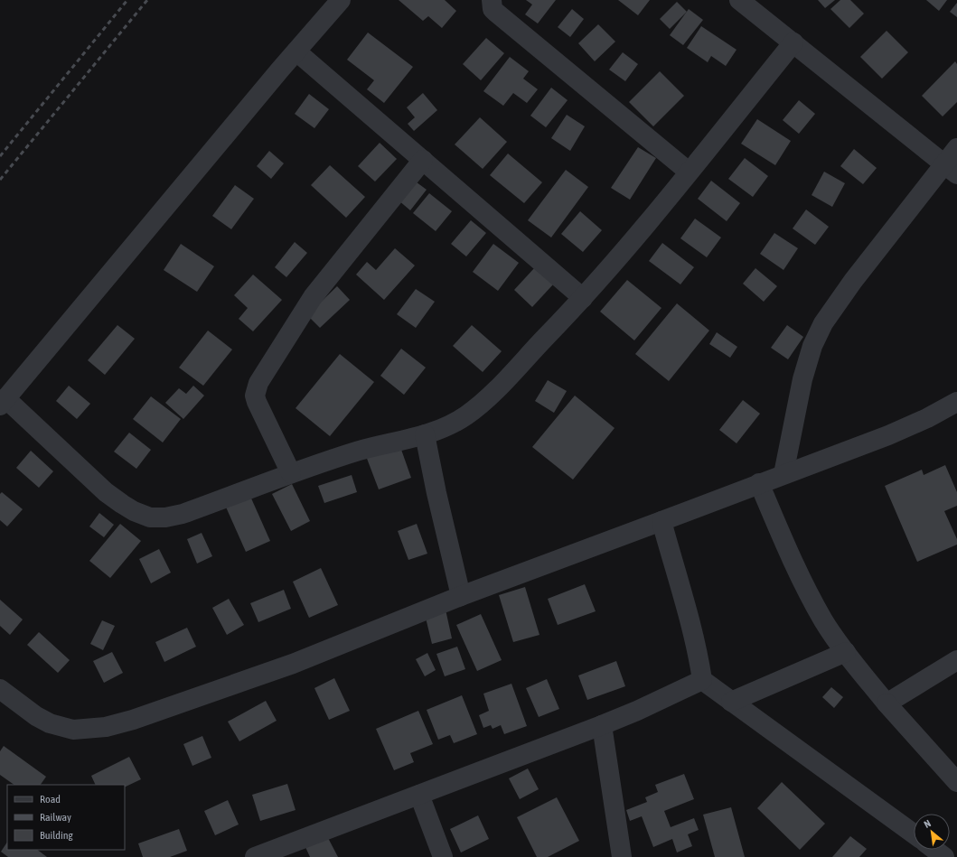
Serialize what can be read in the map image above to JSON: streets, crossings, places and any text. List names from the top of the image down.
{
  "legend": ["Road", "Railway", "Building"],
  "north": "top left"
}
